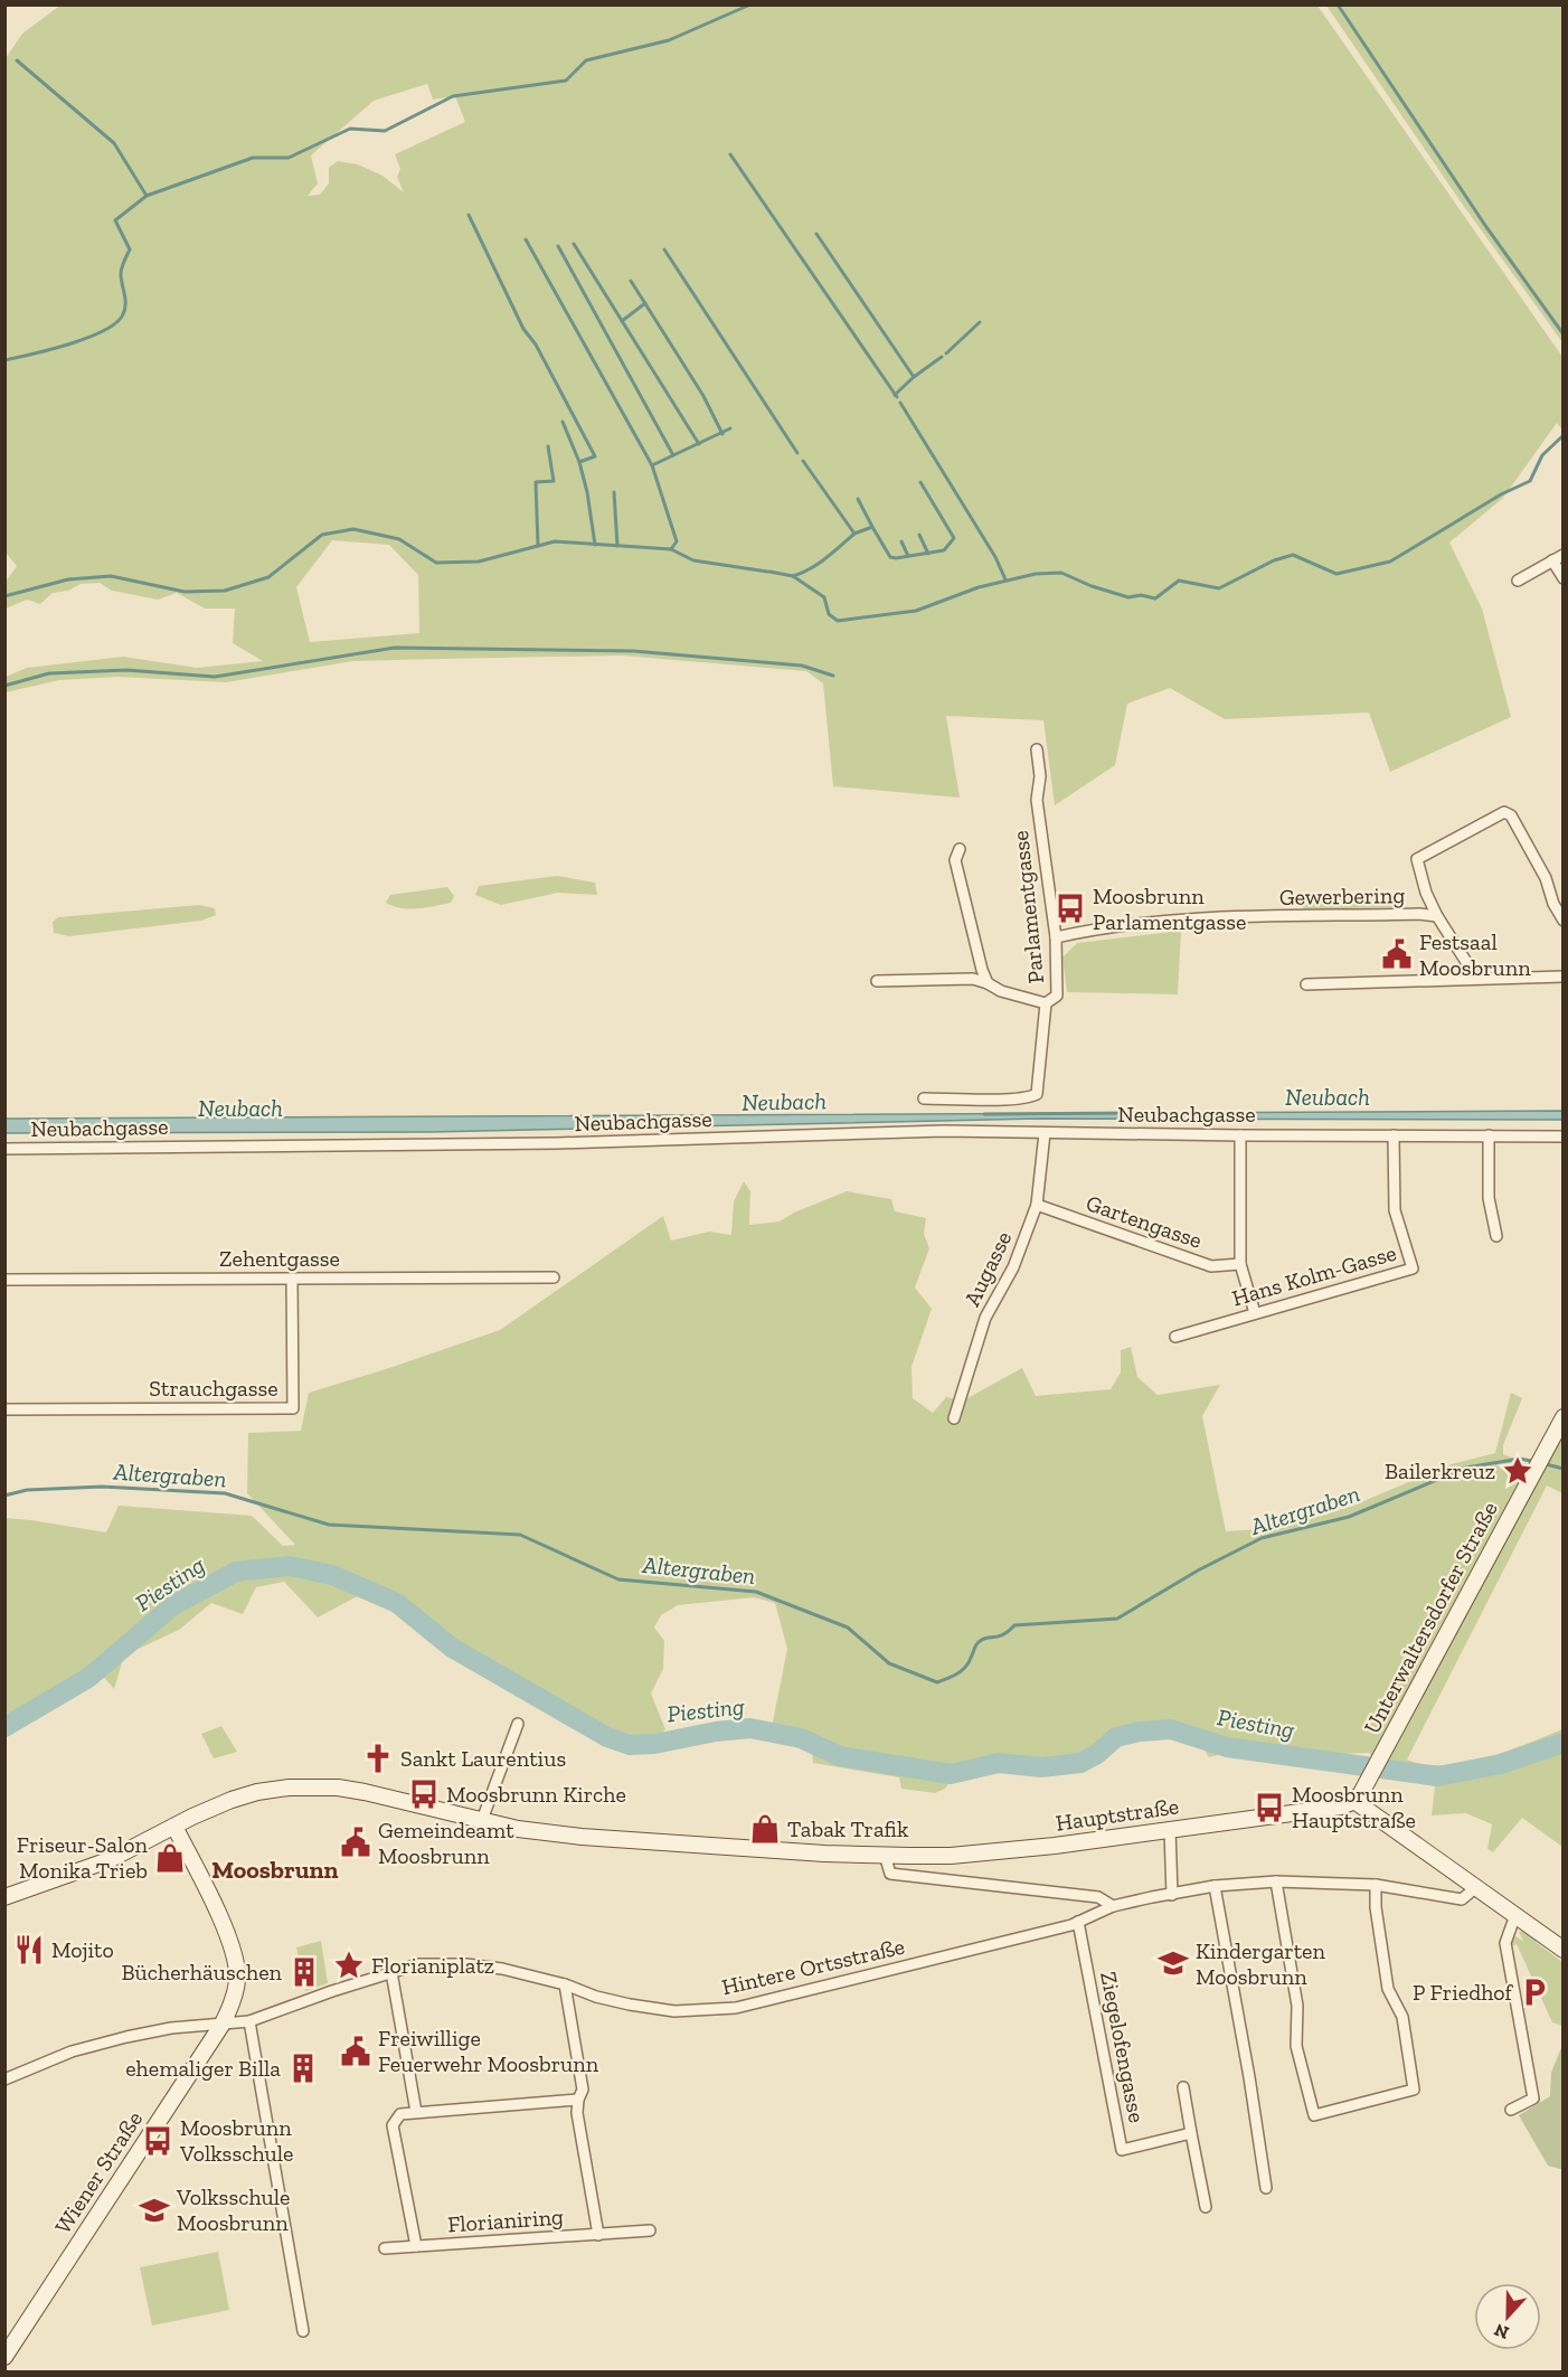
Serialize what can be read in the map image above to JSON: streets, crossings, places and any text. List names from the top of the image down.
{
  "streets": {
    "main road": ["Unterwaltersdorfer Straße", "Hauptstraße", "Wiener Straße"],
    "street": [
      "Gewerbering",
      "Parlamentgasse",
      "Neubachgasse",
      "Gartengasse",
      "Zehentgasse",
      "Augasse",
      "Hans Kolm-Gasse",
      "Strauchgasse",
      "Hintere Ortsstraße",
      "Ziegelofengasse",
      "Florianiring"
    ]
  },
  "crossings": [
    ["Gewerbering", "Parlamentgasse"],
    ["Neubachgasse", "Augasse"],
    ["Neubachgasse", "Hans Kolm-Gasse"],
    ["Gartengasse", "Augasse"],
    ["Zehentgasse", "Strauchgasse"],
    ["Unterwaltersdorfer Straße", "Hauptstraße"],
    ["Hauptstraße", "Wiener Straße"],
    ["Hintere Ortsstraße", "Ziegelofengasse"],
    ["Hintere Ortsstraße", "Wiener Straße"],
    ["Hintere Ortsstraße", "Florianiring"]
  ],
  "districts": ["Moosbrunn"],
  "water": ["Neubach", "Altergraben", "Piesting"],
  "places": {
    "bus stop": [
      "Moosbrunn Parlamentgasse",
      "Moosbrunn Kirche",
      "Moosbrunn Hauptstraße",
      "Moosbrunn Volksschule"
    ],
    "public building": ["Festsaal Moosbrunn", "Gemeindeamt Moosbrunn", "Freiwillige Feuerwehr Moosbrunn"],
    "place": ["Bailerkreuz", "Florianiplatz"],
    "church": ["Sankt Laurentius"],
    "shop": ["Tabak Trafik", "Friseur-Salon Monika Trieb"],
    "restaurant": ["Mojito"],
    "school or university": ["Kindergarten Moosbrunn", "Volksschule Moosbrunn"],
    "building": ["Bücherhäuschen", "ehemaliger Billa"],
    "parking": ["P Friedhof"]
  },
  "north": "bottom"
}
